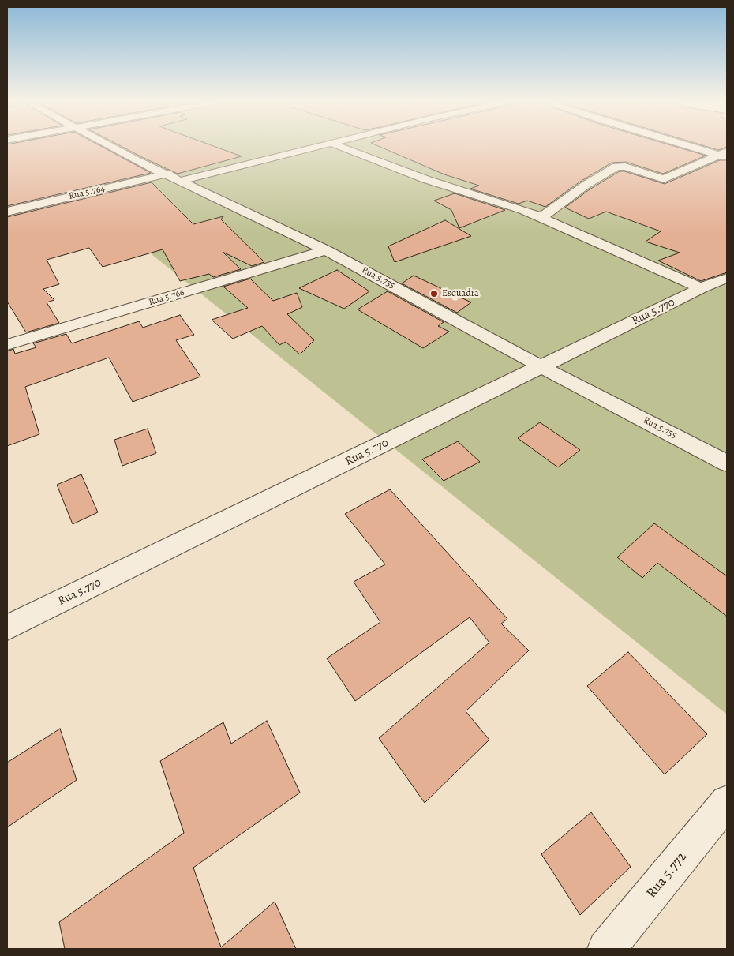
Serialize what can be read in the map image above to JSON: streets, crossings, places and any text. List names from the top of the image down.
{
  "streets": {
    "street": [
      "Rua 5.764",
      "Rua 5.755",
      "Rua 5.766",
      "Rua 5.770",
      "Rua 5.772"
    ]
  },
  "crossings": [
    ["Rua 5.764", "Rua 5.755"],
    ["Rua 5.755", "Rua 5.766"],
    ["Rua 5.755", "Rua 5.770"]
  ],
  "places": ["Esquadra"]
}
